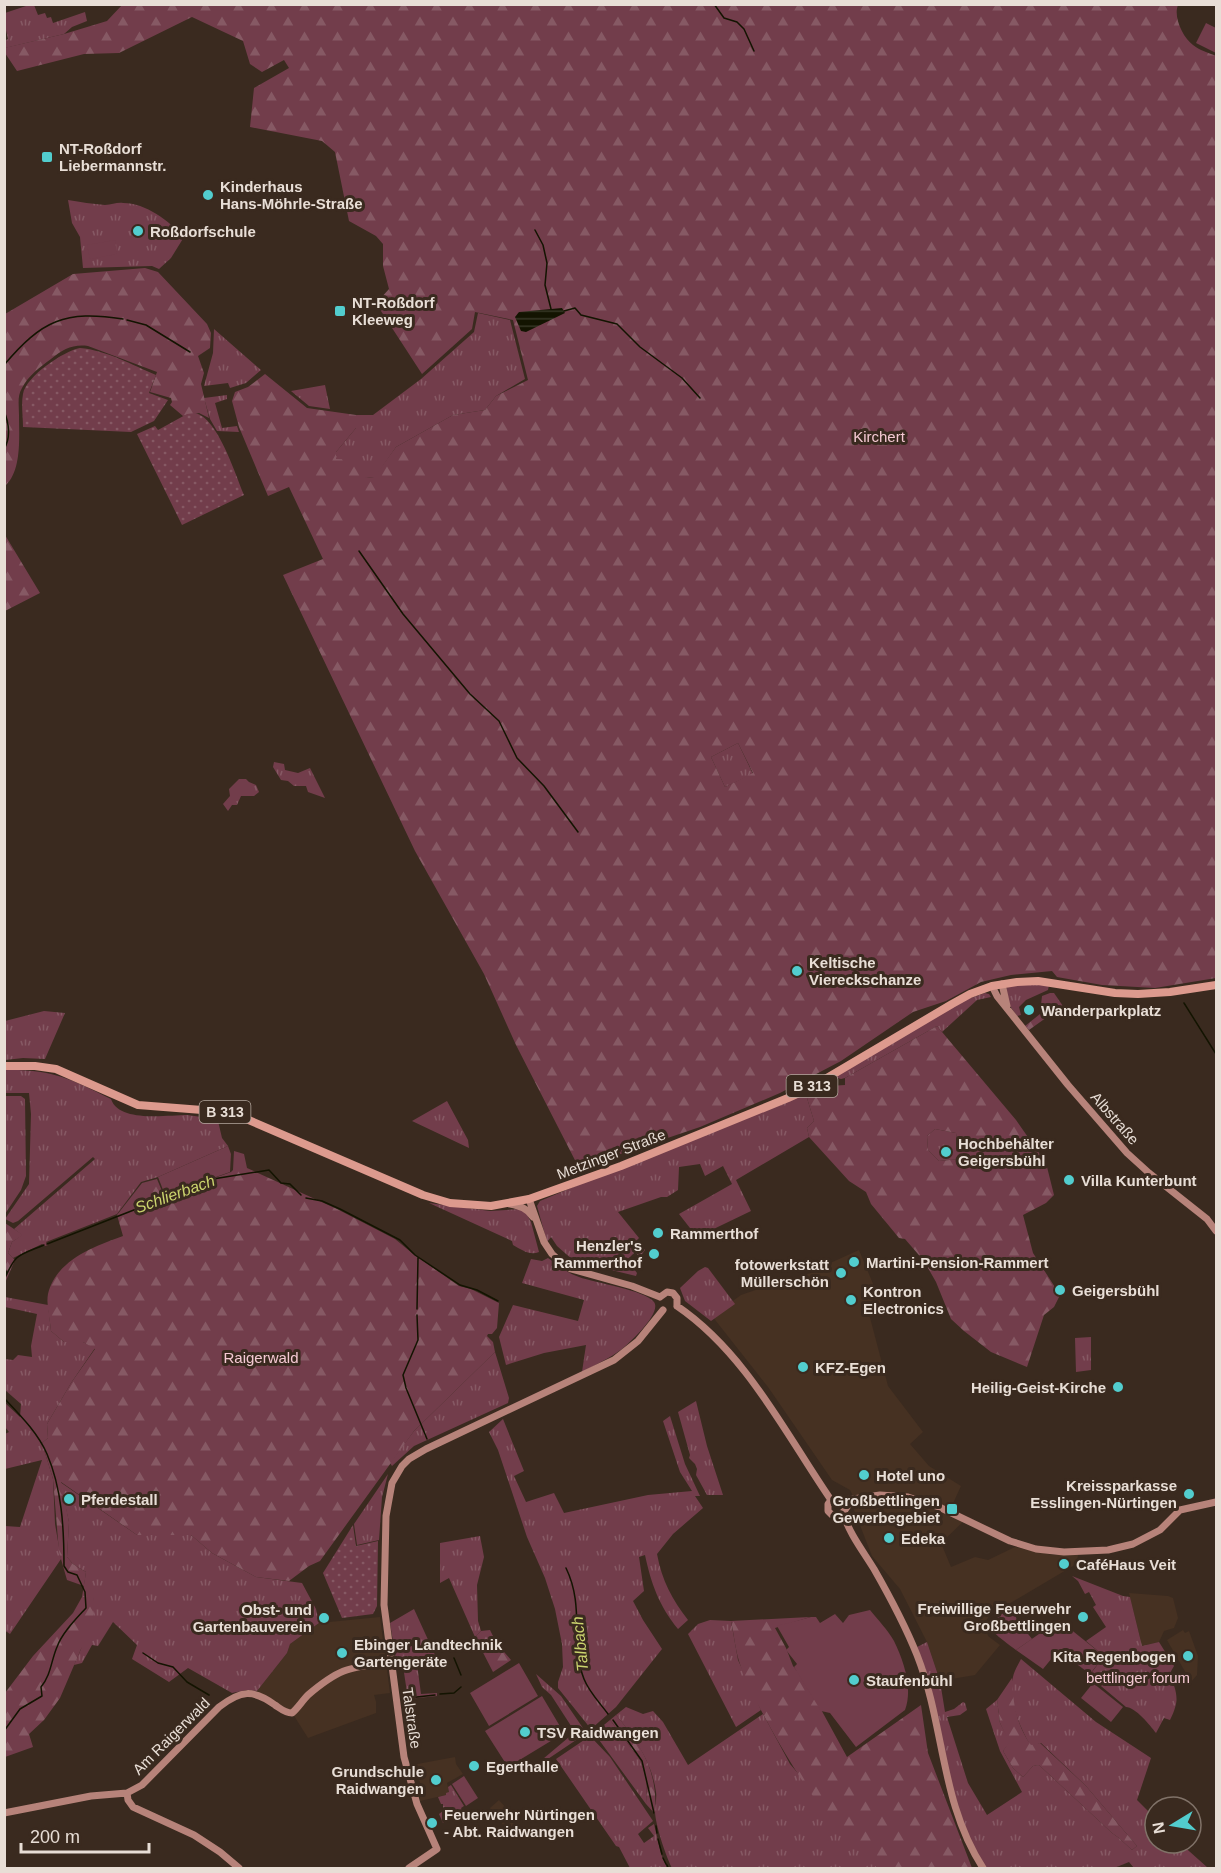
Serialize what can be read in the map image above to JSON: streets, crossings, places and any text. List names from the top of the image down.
{
  "streets": {
    "main road": ["B 313", "Metzinger Straße"],
    "street": ["Albstraße", "Talstraße", "Am Raigerwald"]
  },
  "crossings": [
    ["Albstraße", "Metzinger Straße"],
    ["Talstraße", "Am Raigerwald"]
  ],
  "water": ["Schlierbach", "Talbach"],
  "parks": ["Kirchert", "Raigerwald", "bettlinger forum"],
  "places": {
    "transit": ["NT-Roßdorf Liebermannstr.", "NT-Roßdorf Kleeweg", "Großbettlingen Gewerbegebiet"],
    "other": [
      "Kinderhaus Hans-Möhrle-Straße",
      "Roßdorfschule",
      "Keltische Viereckschanze",
      "Wanderparkplatz",
      "Hochbehälter Geigersbühl",
      "Villa Kunterbunt",
      "Rammerthof",
      "Henzler's Rammerthof",
      "Martini-Pension-Rammert",
      "fotowerkstatt Müllerschön",
      "Geigersbühl",
      "Kontron Electronics",
      "KFZ-Egen",
      "Heilig-Geist-Kirche",
      "Hotel uno",
      "Kreissparkasse Esslingen-Nürtingen",
      "Pferdestall",
      "Edeka",
      "CaféHaus Veit",
      "Freiwillige Feuerwehr Großbettlingen",
      "Obst- und Gartenbauverein",
      "Ebinger Landtechnik Gartengeräte",
      "Kita Regenbogen",
      "Staufenbühl",
      "TSV Raidwangen",
      "Egerthalle",
      "Grundschule Raidwangen",
      "Feuerwehr Nürtingen - Abt. Raidwangen"
    ]
  },
  "scale_bar": "200 m",
  "north": "left"
}
